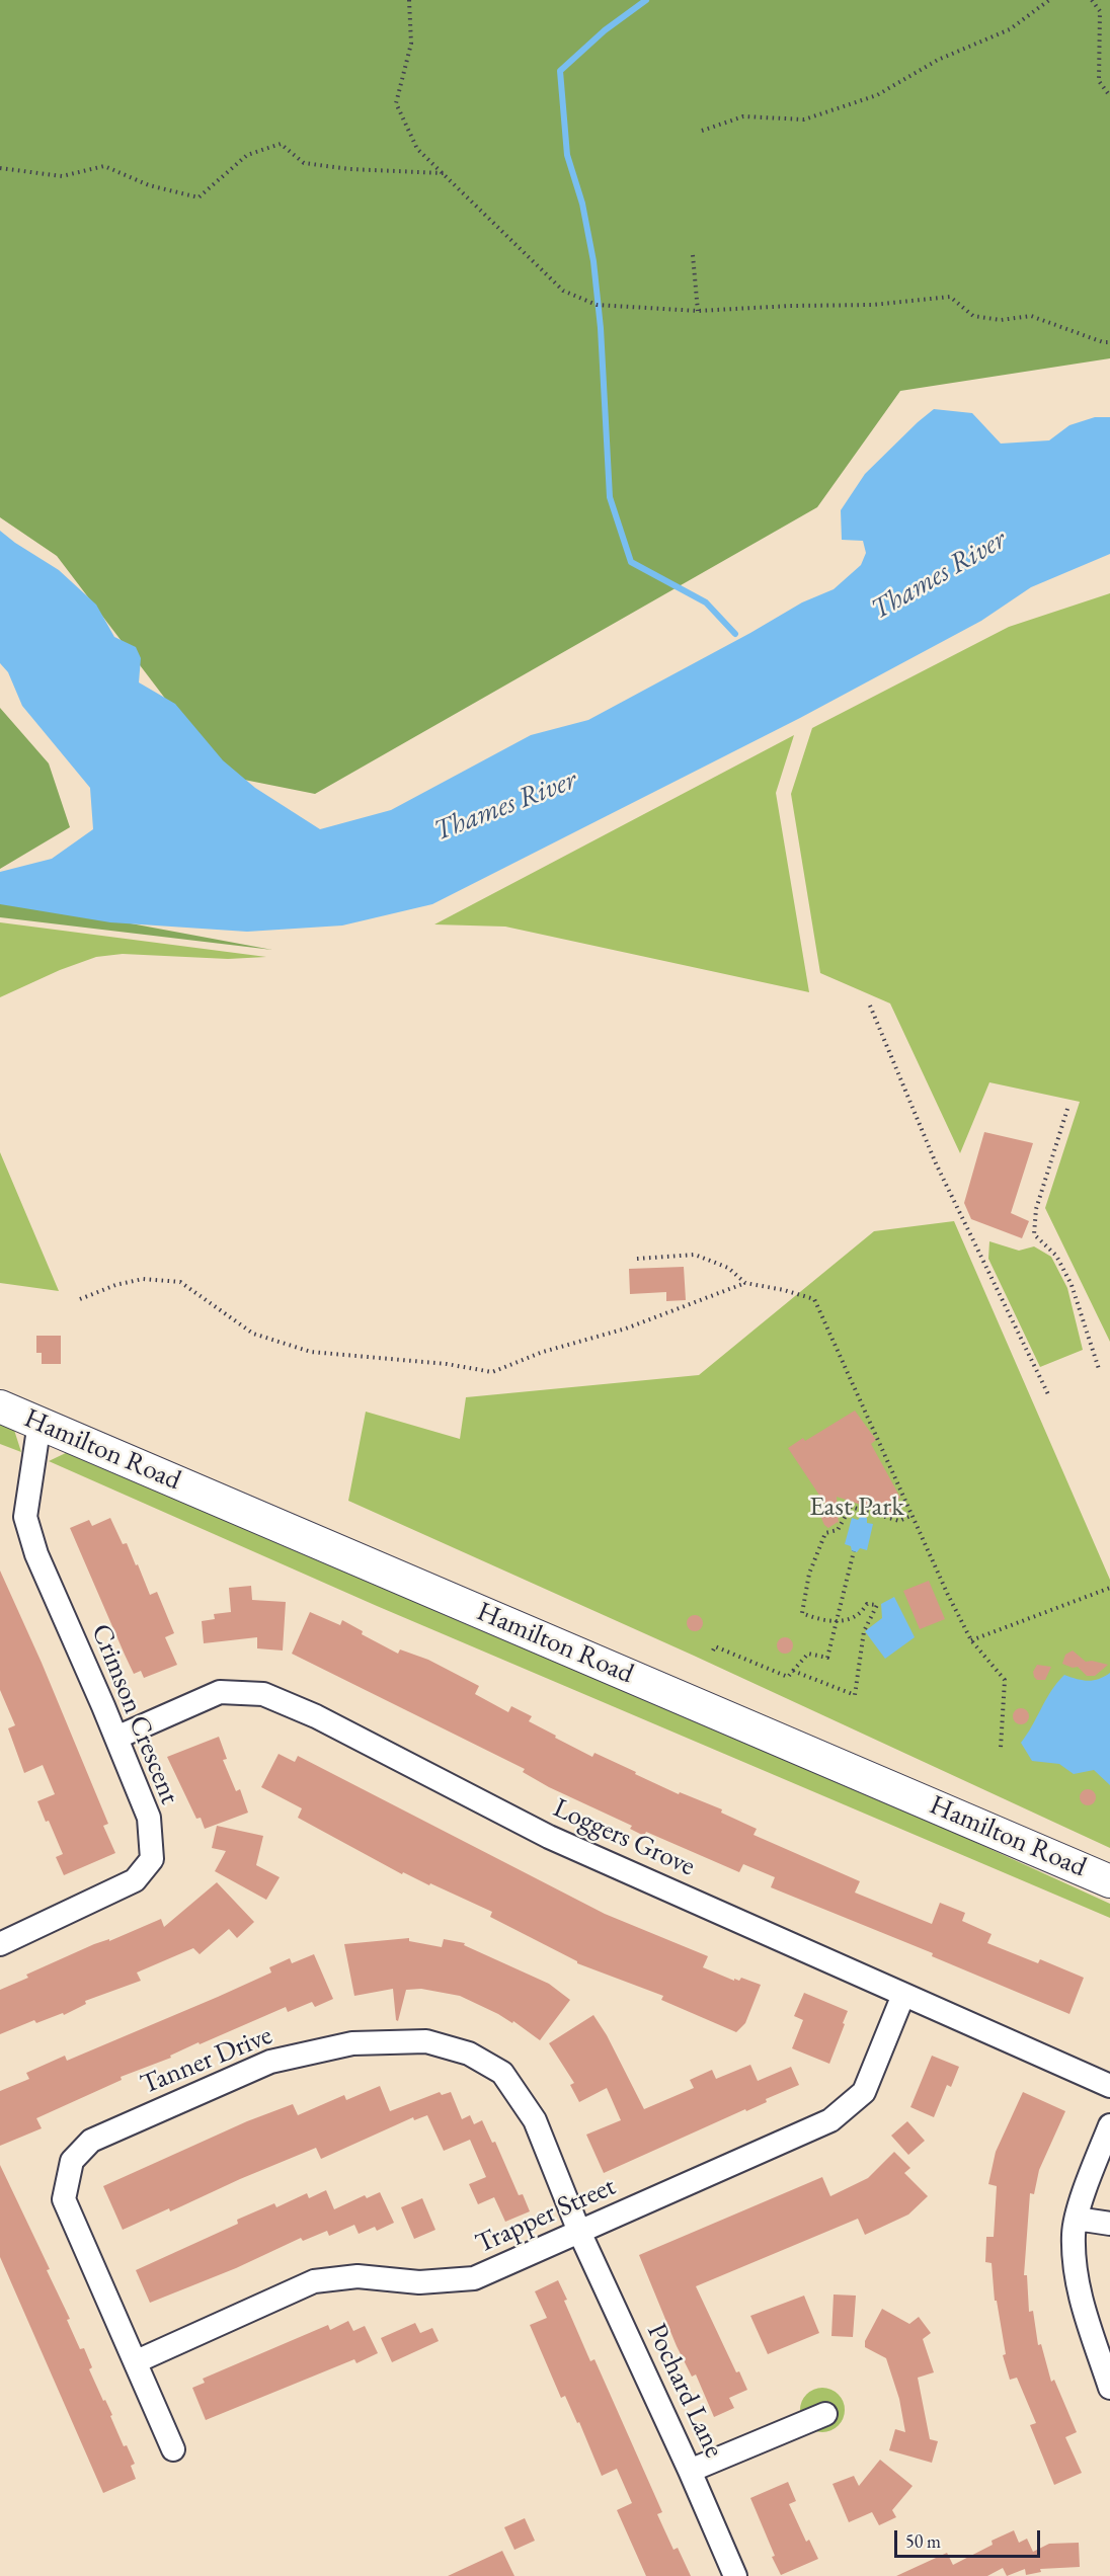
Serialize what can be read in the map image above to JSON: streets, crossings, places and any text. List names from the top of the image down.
{
  "streets": {
    "main road": ["Hamilton Road"],
    "street": [
      "Crimson Crescent",
      "Loggers Grove",
      "Tanner Drive",
      "Trapper Street",
      "Pochard Lane"
    ]
  },
  "crossings": [
    ["Hamilton Road", "Crimson Crescent"],
    ["Crimson Crescent", "Loggers Grove"],
    ["Loggers Grove", "Trapper Street"],
    ["Tanner Drive", "Trapper Street"],
    ["Tanner Drive", "Pochard Lane"],
    ["Trapper Street", "Pochard Lane"]
  ],
  "water": ["Thames River"],
  "parks": ["East Park"],
  "scale_bar": "50 m"
}
